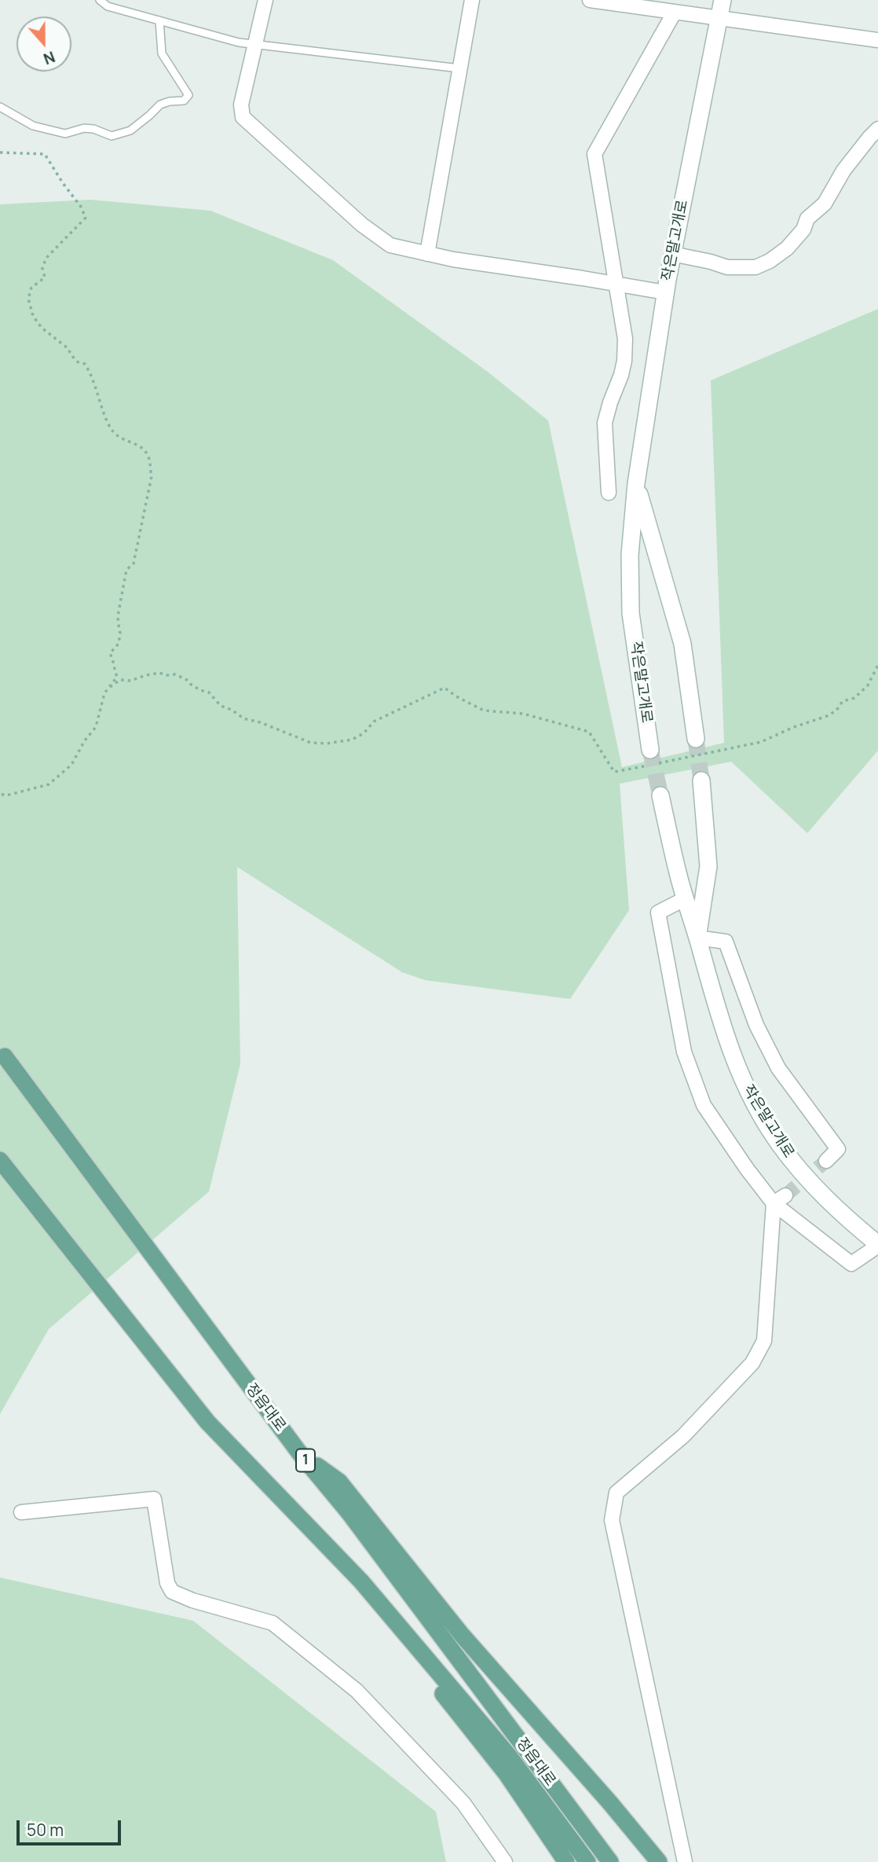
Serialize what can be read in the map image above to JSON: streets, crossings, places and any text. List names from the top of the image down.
{
  "streets": {
    "main road": ["정읍대로", "1"],
    "street": ["작은말고개로"]
  },
  "scale_bar": "50 m",
  "north": "bottom"
}
